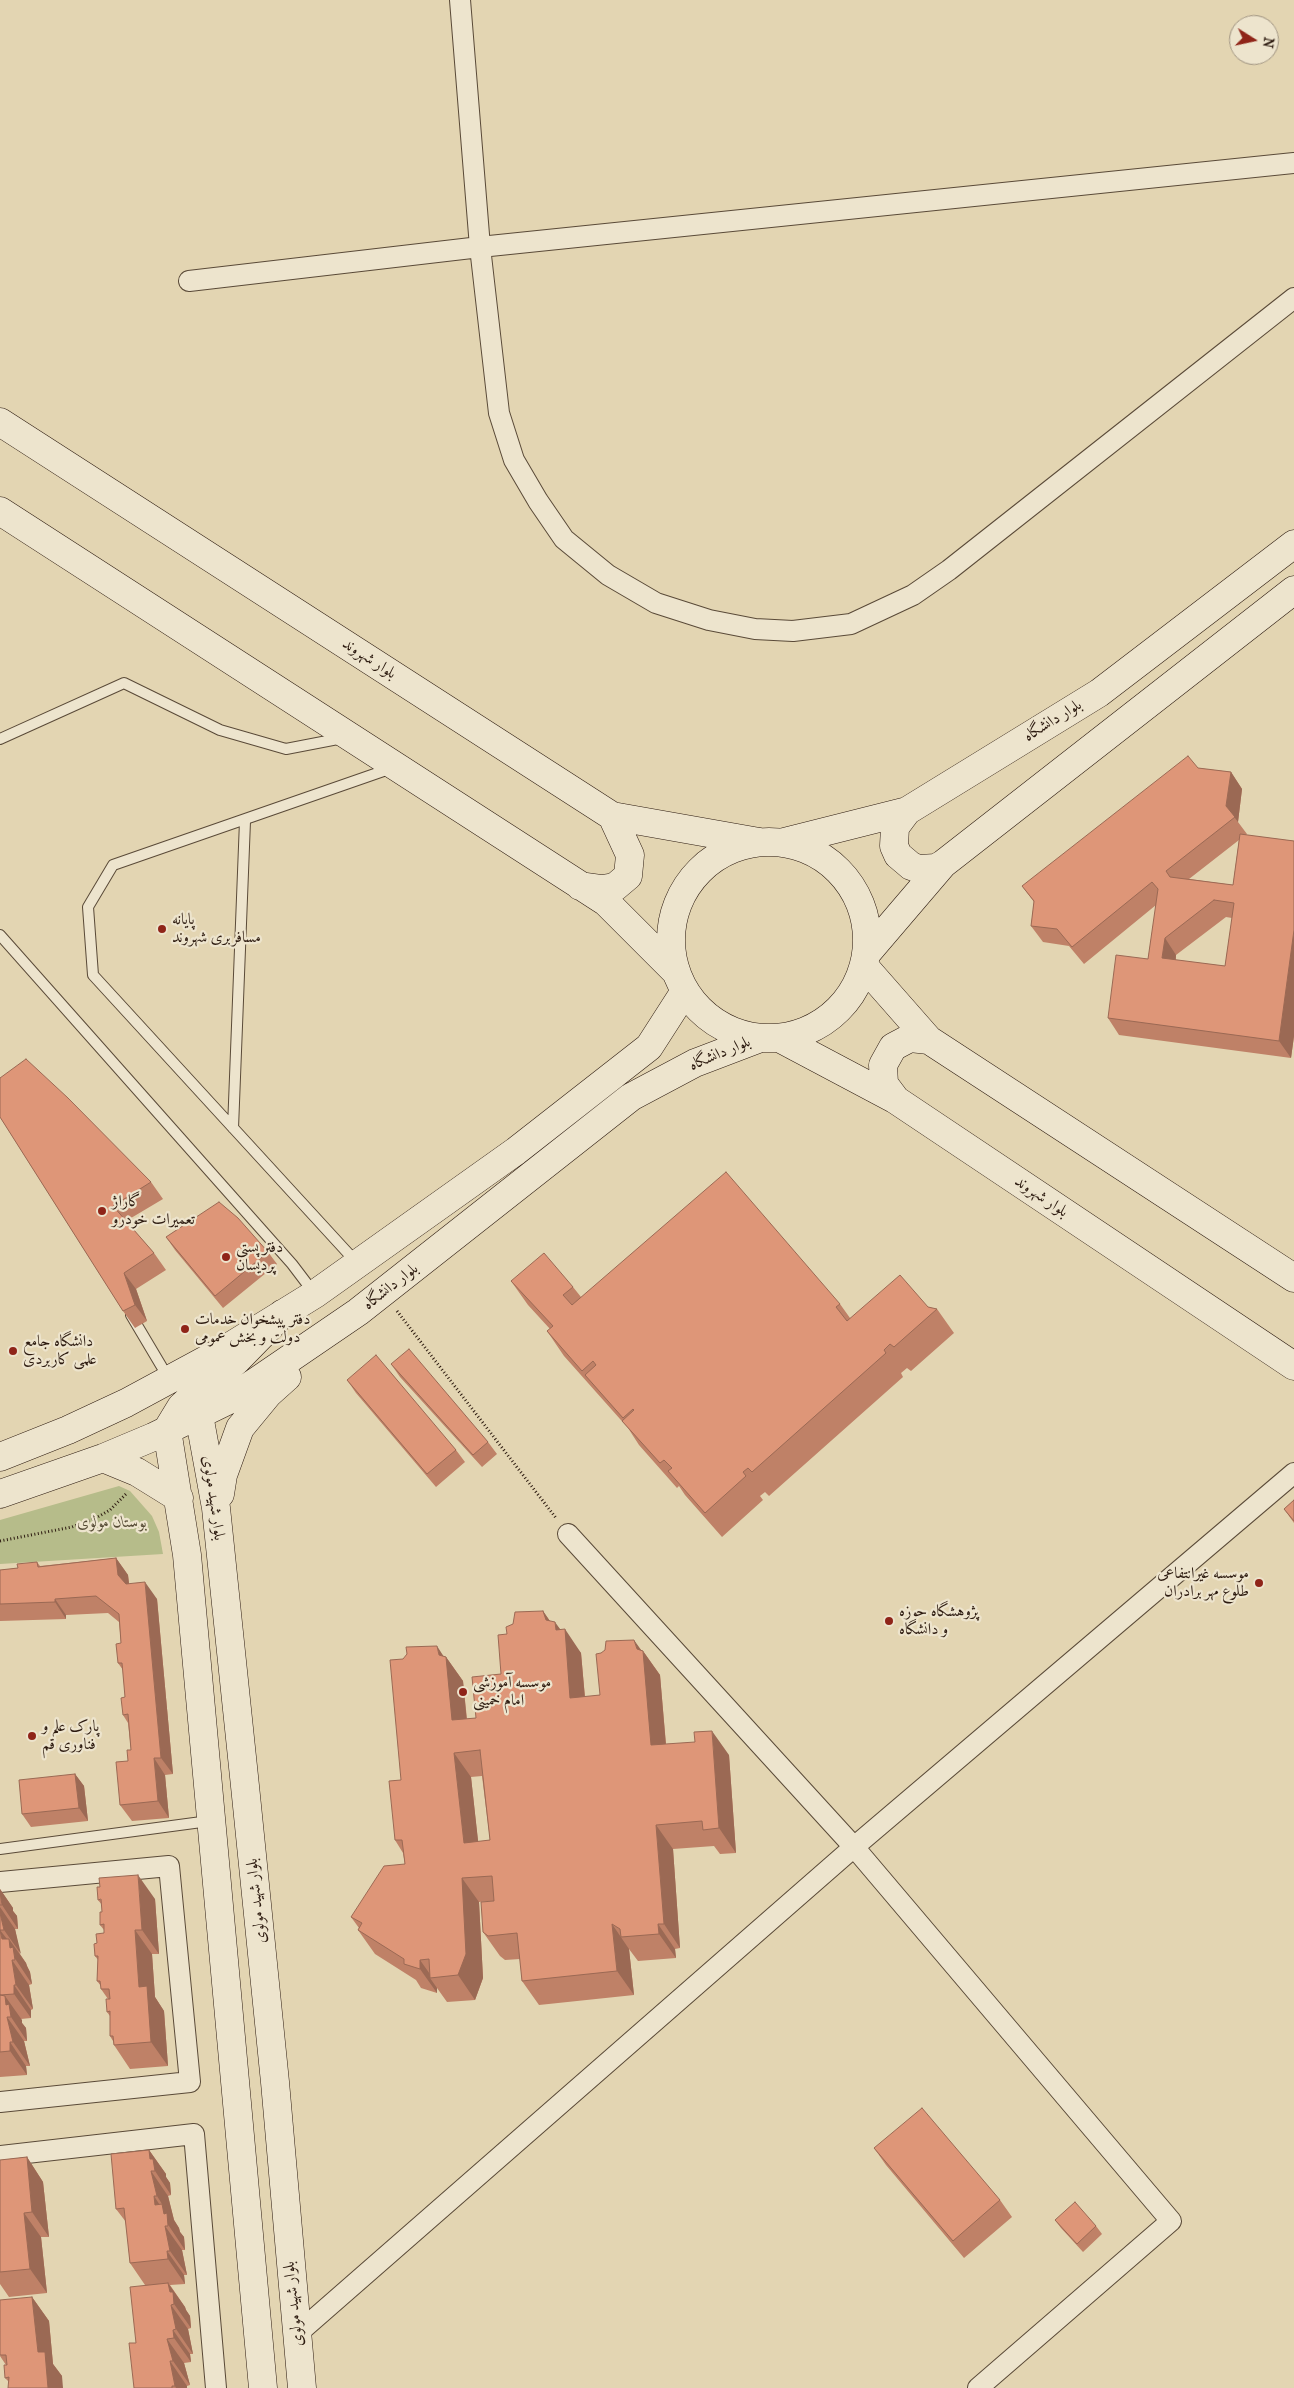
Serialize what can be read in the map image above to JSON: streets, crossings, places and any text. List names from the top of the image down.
{
  "streets": {
    "main road": ["بلوار شهروند", "بلوار دانشگاه", "بلوار شهید مولوی"]
  },
  "crossings": [
    ["بلوار شهروند", "بلوار دانشگاه"],
    ["بلوار دانشگاه", "بلوار شهید مولوی"]
  ],
  "parks": ["بوستان مولوی"],
  "places": [
    "پایانه مسافربری شهروند",
    "گاراژ تعمیرات خودرو",
    "دفتر پستی پردیسان",
    "دفتر پیشخوان خدمات دولت و بخش عمومی",
    "دانشگاه جامع علمی کاربردی",
    "موسسه غیرانتفاعی طلوع مهر برادران",
    "پژوهشگاه حوزه و دانشگاه",
    "موسسه آموزشی امام خمینی",
    "پارک علم و فناوری قم"
  ],
  "north": "right"
}
